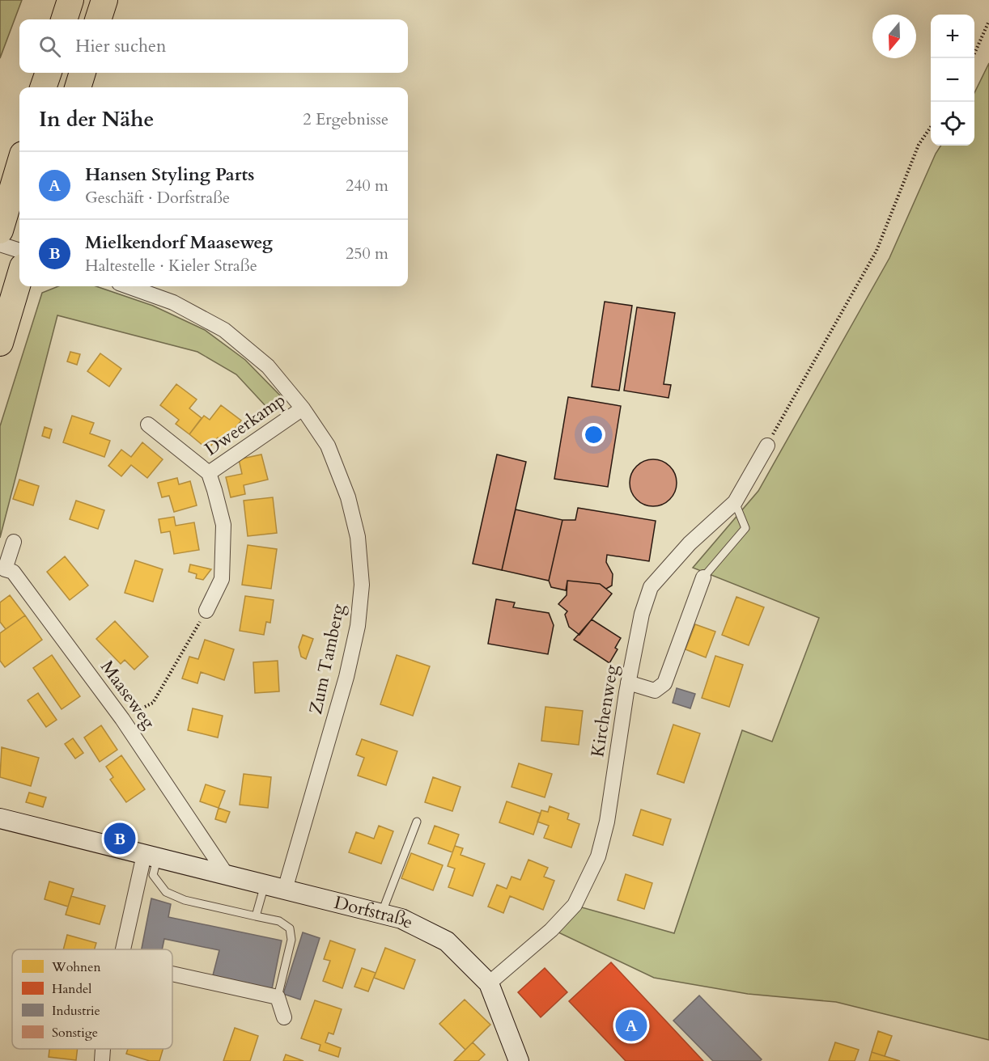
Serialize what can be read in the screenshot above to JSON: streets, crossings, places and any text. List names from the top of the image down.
{
  "streets": {
    "street": [
      "Dweerkamp",
      "Zum Tamberg",
      "Maaseweg",
      "Kirchenweg",
      "Dorfstraße"
    ]
  },
  "crossings": [
    ["Dweerkamp", "Zum Tamberg"],
    ["Zum Tamberg", "Dorfstraße"],
    ["Maaseweg", "Dorfstraße"],
    ["Kirchenweg", "Dorfstraße"]
  ],
  "legend": [
    "Wohnen",
    "Handel",
    "Industrie",
    "Sonstige"
  ],
  "north": "bottom",
  "page": {
    "map_buttons": ["+", "−"],
    "search": "Hier suchen",
    "heading": ["In der Nähe", "2 Ergebnisse"],
    "list": [
      {
        "mark": "A",
        "name": "Hansen Styling Parts",
        "note": "Geschäft · Dorfstraße",
        "value": "240 m"
      },
      {
        "mark": "B",
        "name": "Mielkendorf Maaseweg",
        "note": "Haltestelle · Kieler Straße",
        "value": "250 m"
      }
    ],
    "pins": ["B", "A"]
  }
}
